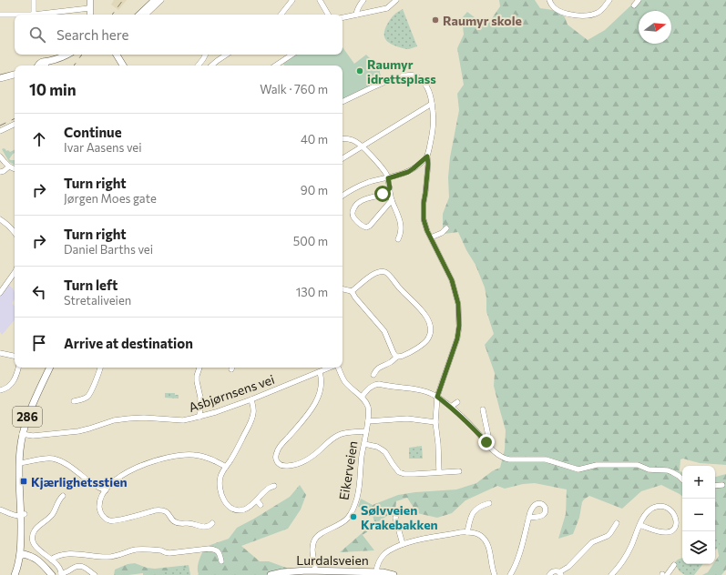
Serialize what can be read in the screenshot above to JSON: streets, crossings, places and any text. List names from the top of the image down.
{
  "streets": {
    "main road": ["286", "Lurdalsveien"],
    "street": ["Asbjørnsens vei", "Eikerveien"]
  },
  "crossings": [
    ["Asbjørnsens vei", "286"],
    ["Eikerveien", "Lurdalsveien"]
  ],
  "places": {
    "other": ["Raumyr skole", "Raumyr idrettsplass", "Sølvveien Krakebakken"],
    "transit": ["Kjærlighetsstien"]
  },
  "north": "right",
  "page": {
    "search": "Search here",
    "heading": ["10 min", "Walk · 760 m"],
    "list": [
      ["Continue", "Ivar Aasens vei", "40 m"],
      ["Turn right", "Jørgen Moes gate", "90 m"],
      ["Turn right", "Daniel Barths vei", "500 m"],
      ["Turn left", "Stretaliveien", "130 m"],
      "Arrive at destination"
    ],
    "map_buttons": ["+", "−"]
  }
}
